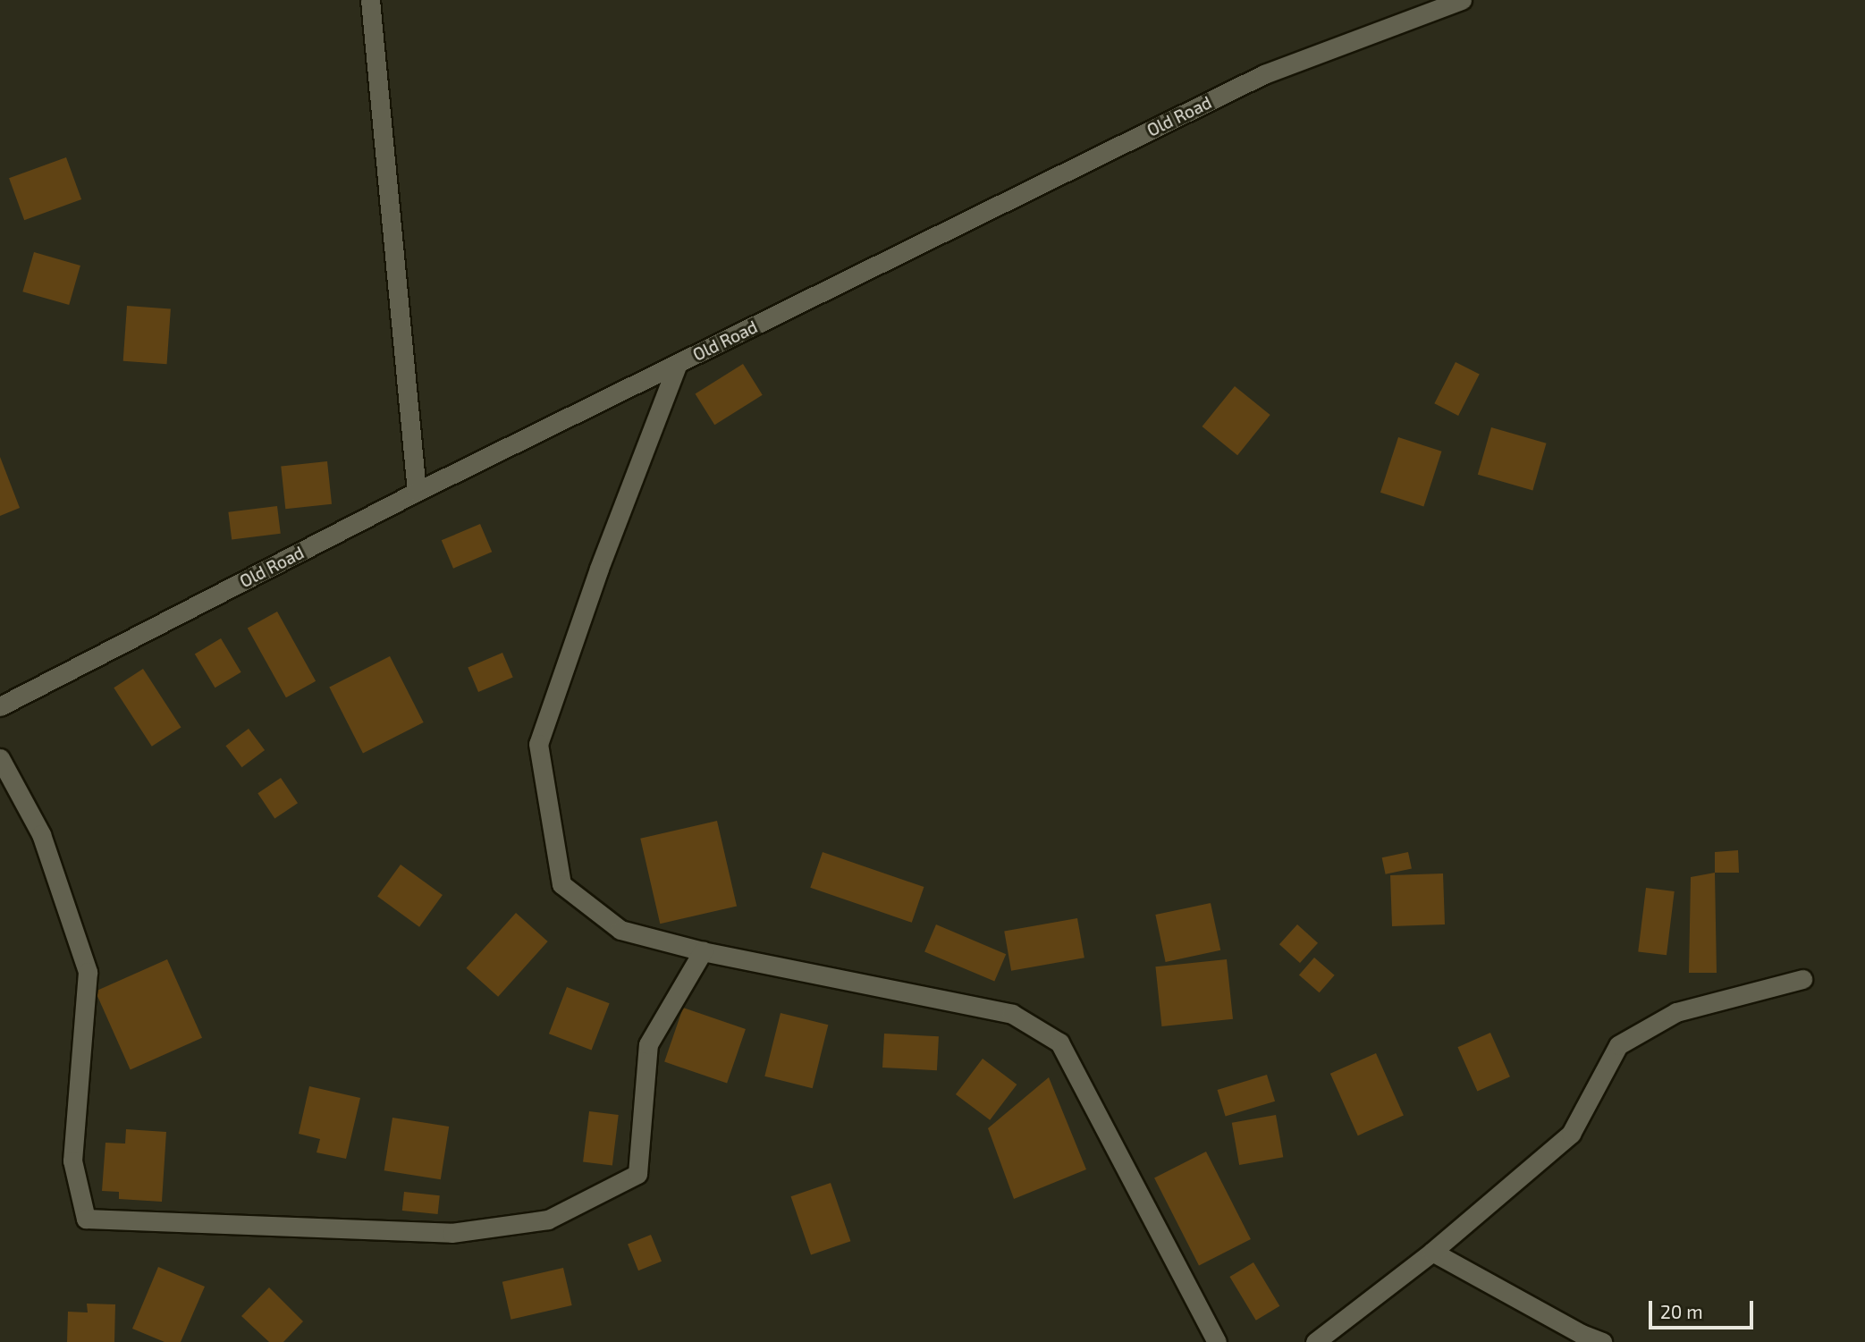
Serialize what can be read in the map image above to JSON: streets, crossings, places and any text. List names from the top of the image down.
{
  "streets": {
    "street": ["Old Road"]
  },
  "scale_bar": "20 m"
}
